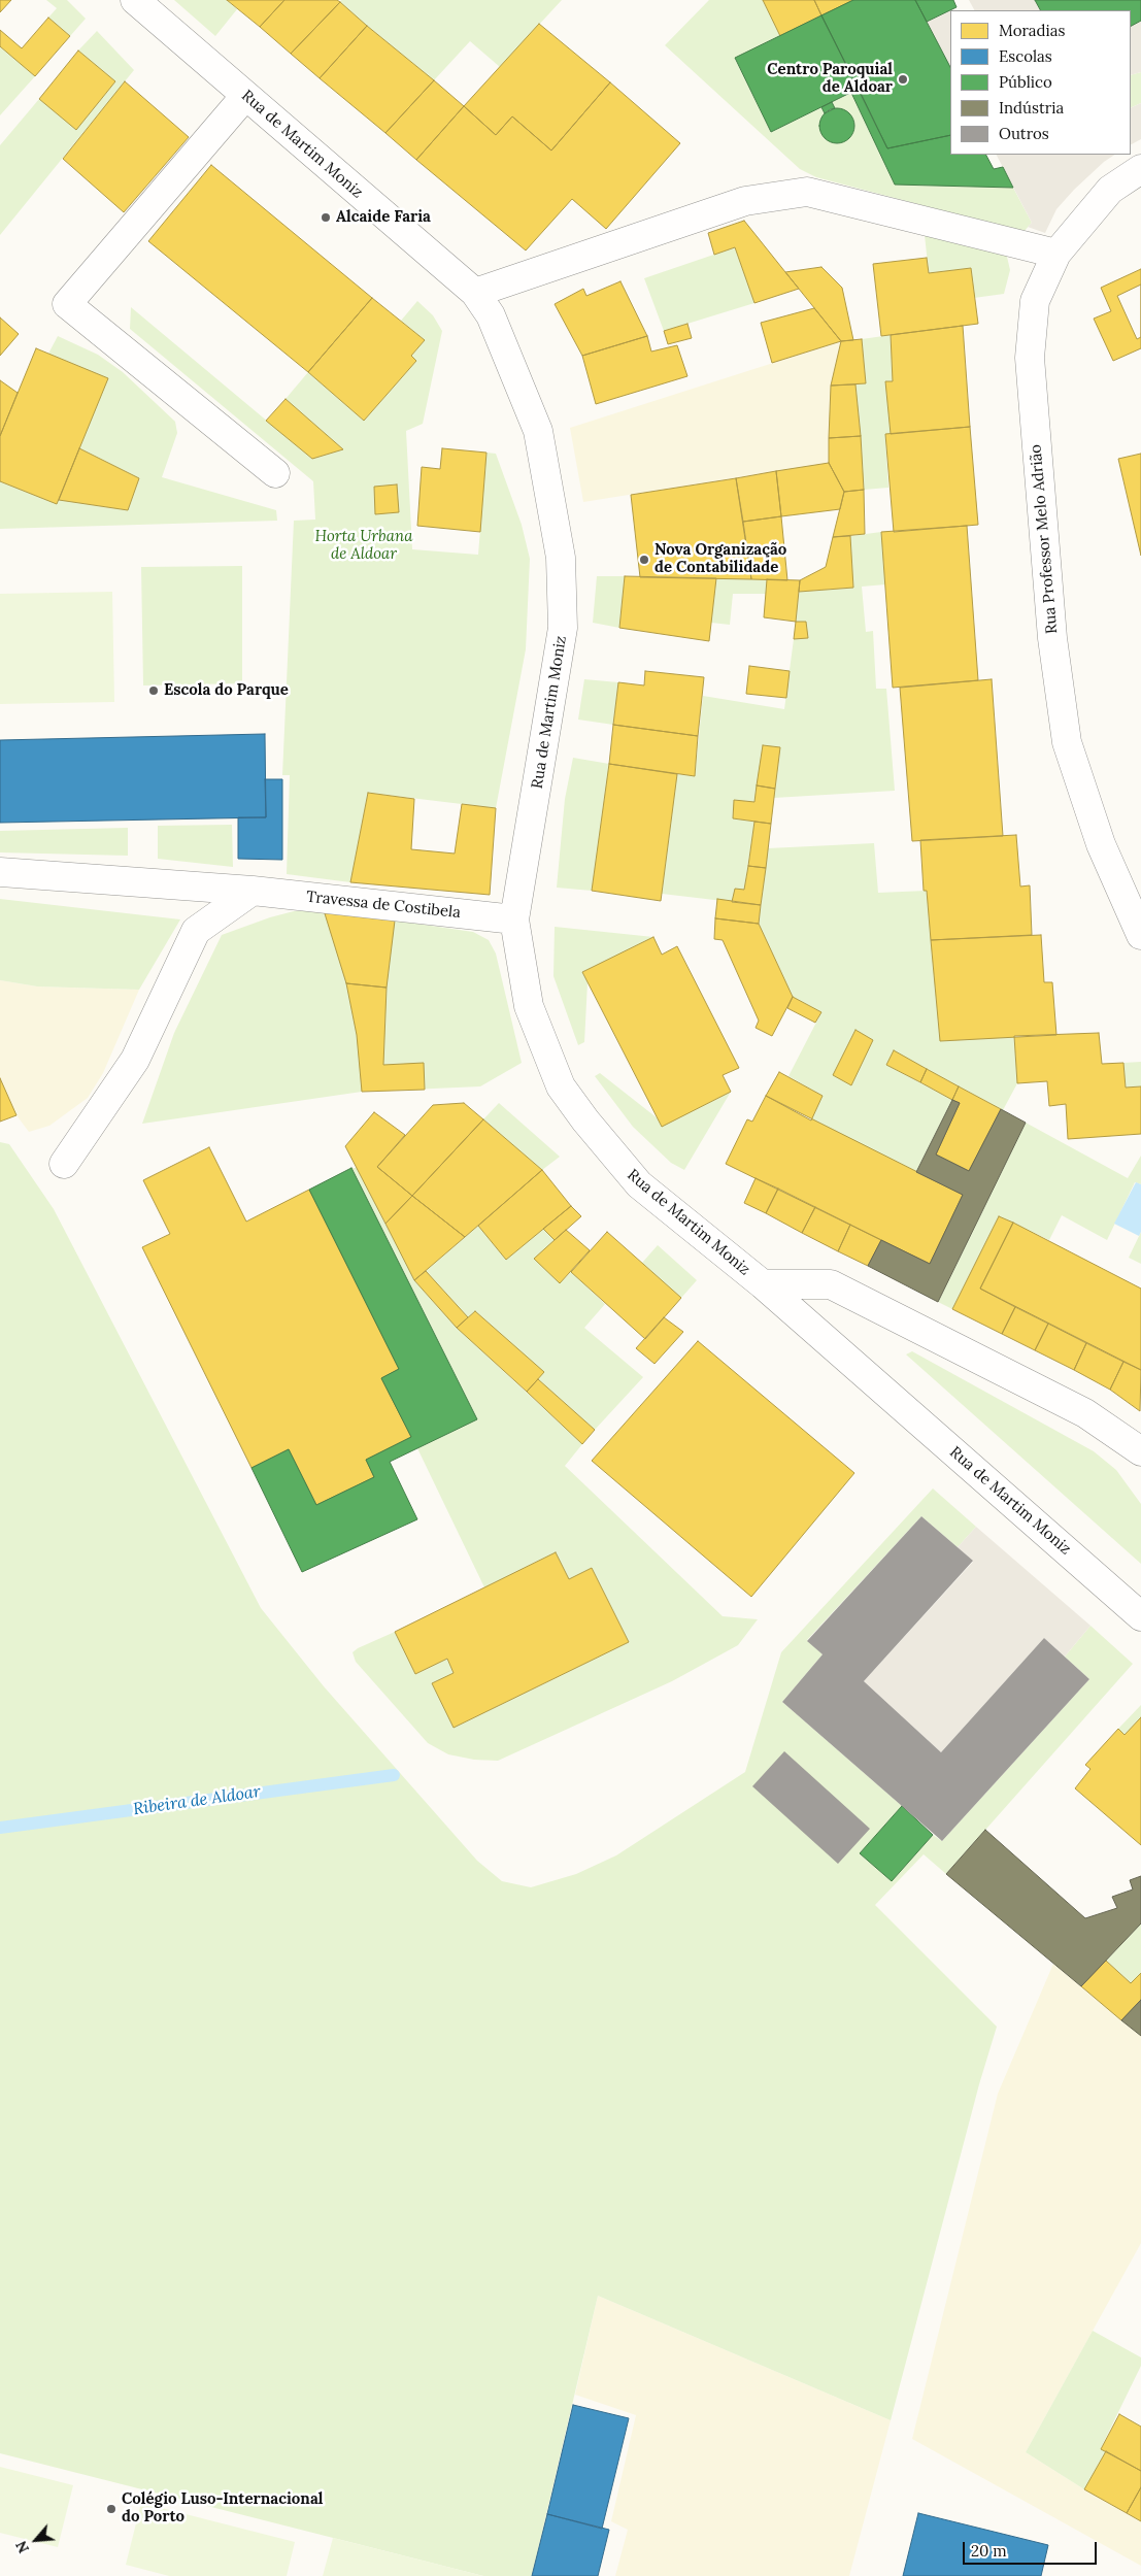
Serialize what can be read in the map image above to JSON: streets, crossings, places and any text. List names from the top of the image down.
{
  "streets": {
    "street": ["Rua de Martim Moniz", "Rua Professor Melo Adrião", "Travessa de Costibela"]
  },
  "crossings": [
    ["Rua de Martim Moniz", "Travessa de Costibela"]
  ],
  "water": ["Ribeira de Aldoar"],
  "parks": ["Horta Urbana de Aldoar"],
  "places": [
    "Centro Paroquial de Aldoar",
    "Alcaide Faria",
    "Nova Organização de Contabilidade",
    "Escola do Parque",
    "Colégio Luso-Internacional do Porto"
  ],
  "legend": [
    "Moradias",
    "Escolas",
    "Público",
    "Indústria",
    "Outros"
  ],
  "scale_bar": "20 m",
  "north": "bottom left"
}
